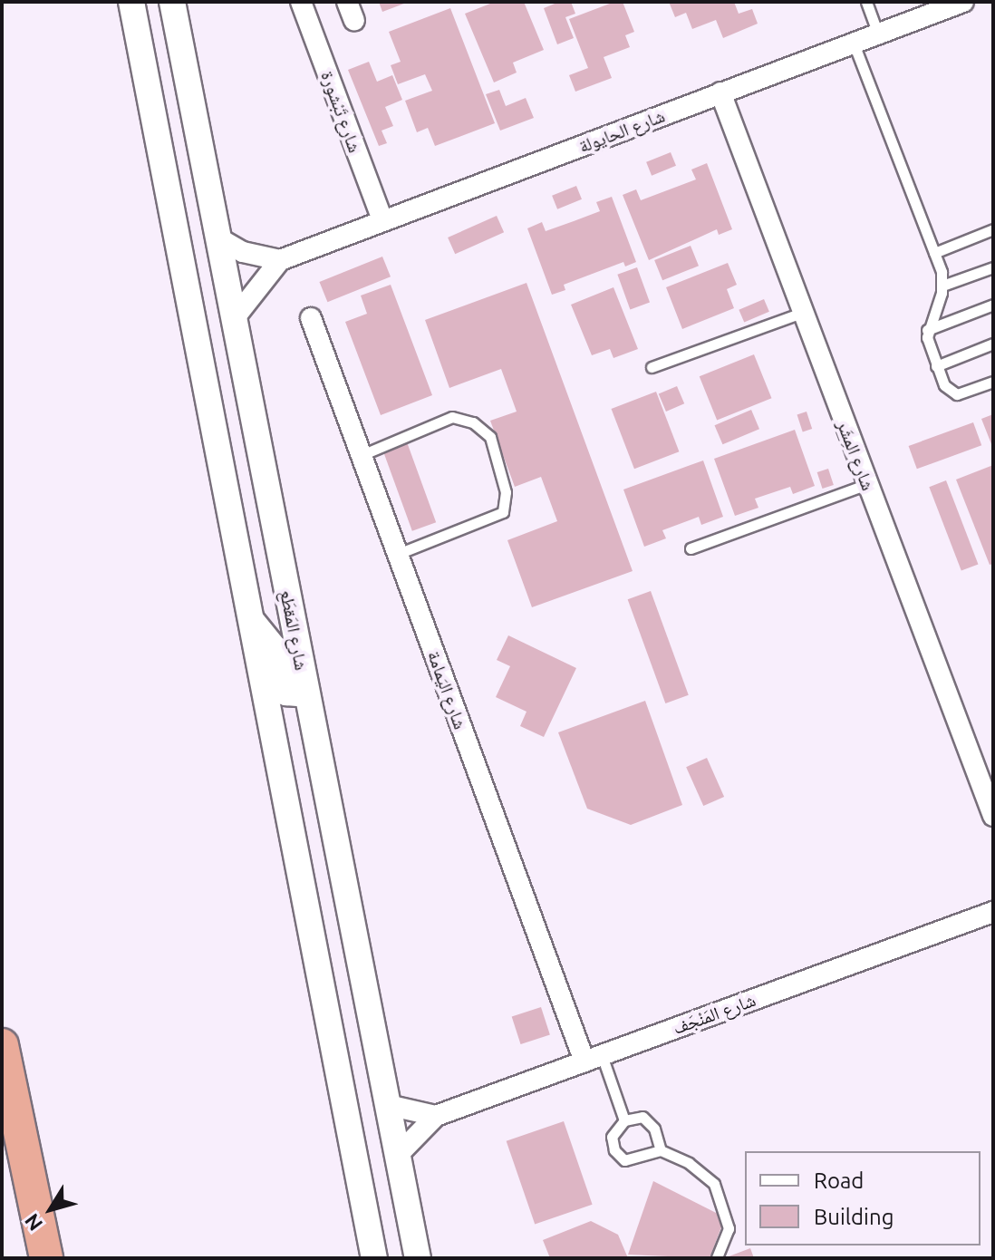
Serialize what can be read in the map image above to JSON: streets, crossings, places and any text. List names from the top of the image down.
{
  "streets": {
    "street": [
      "شارع تَبْشورة",
      "شارع الحايولة",
      "شارع المِشَر",
      "شارع المَقطَع",
      "شارع اليَمامة",
      "شارع المَنْجَف"
    ]
  },
  "crossings": [
    ["شارع تَبْشورة", "شارع الحايولة"],
    ["شارع الحايولة", "شارع المِشَر"],
    ["شارع المَقطَع", "شارع المَنْجَف"],
    ["شارع اليَمامة", "شارع المَنْجَف"]
  ],
  "legend": ["Road", "Building"],
  "north": "bottom left"
}
